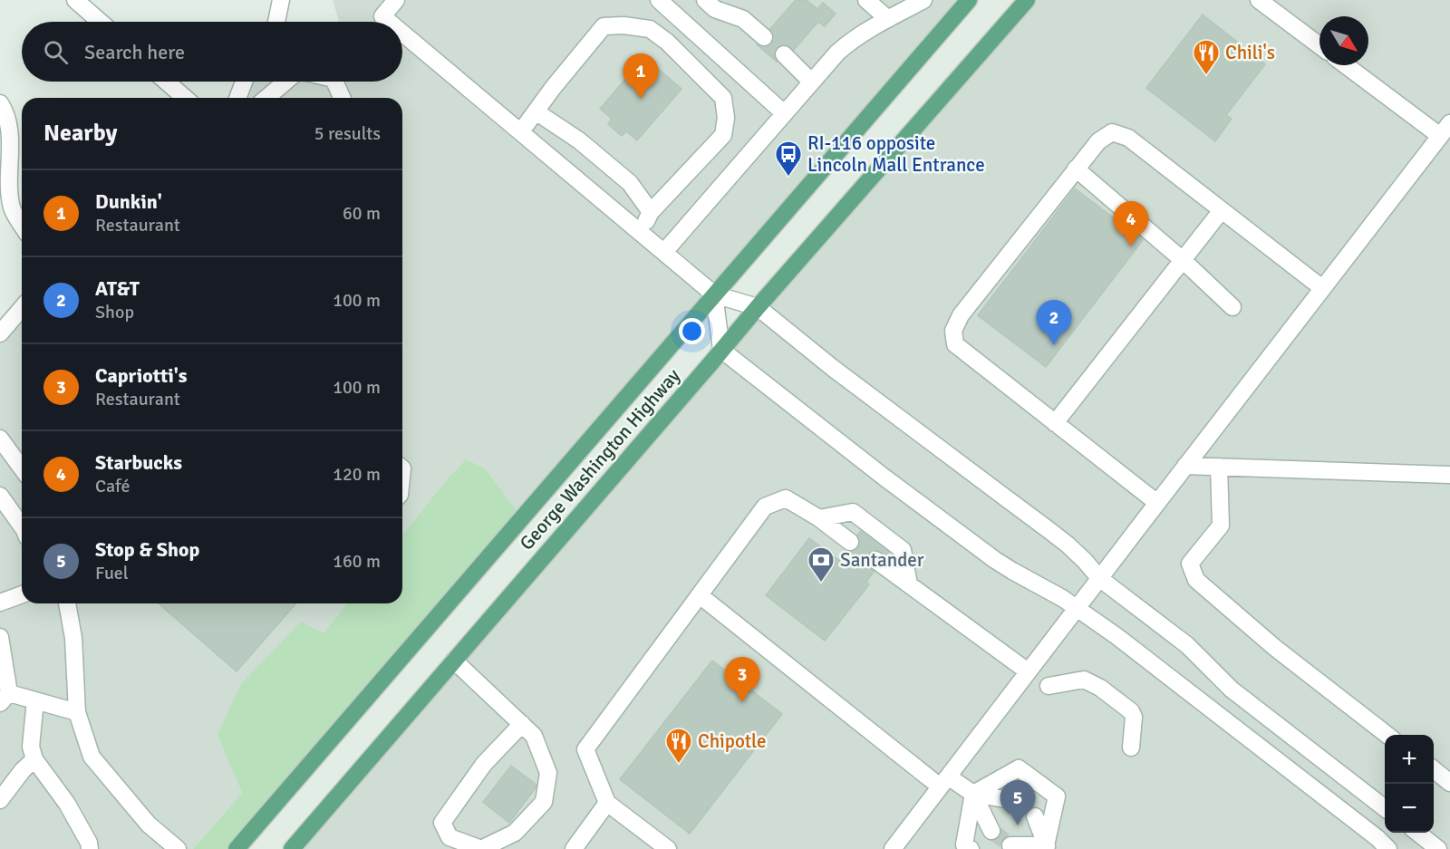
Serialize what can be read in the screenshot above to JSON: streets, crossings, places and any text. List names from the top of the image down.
{
  "streets": {
    "main road": ["George Washington Highway"]
  },
  "places": {
    "restaurant": ["Chili's", "Chipotle"],
    "bus stop": ["RI-116 opposite Lincoln Mall Entrance"],
    "bank": ["Santander"]
  },
  "north": "bottom right",
  "page": {
    "search": "Search here",
    "pins": [
      "1",
      "4",
      "2",
      "3",
      "5"
    ],
    "heading": ["Nearby", "5 results"],
    "list": [
      {
        "mark": "1",
        "name": "Dunkin'",
        "note": "Restaurant",
        "value": "60 m"
      },
      {
        "mark": "2",
        "name": "AT&T",
        "note": "Shop",
        "value": "100 m"
      },
      {
        "mark": "3",
        "name": "Capriotti's",
        "note": "Restaurant",
        "value": "100 m"
      },
      {
        "mark": "4",
        "name": "Starbucks",
        "note": "Café",
        "value": "120 m"
      },
      {
        "mark": "5",
        "name": "Stop & Shop",
        "note": "Fuel",
        "value": "160 m"
      }
    ],
    "map_buttons": ["+", "−"]
  }
}
